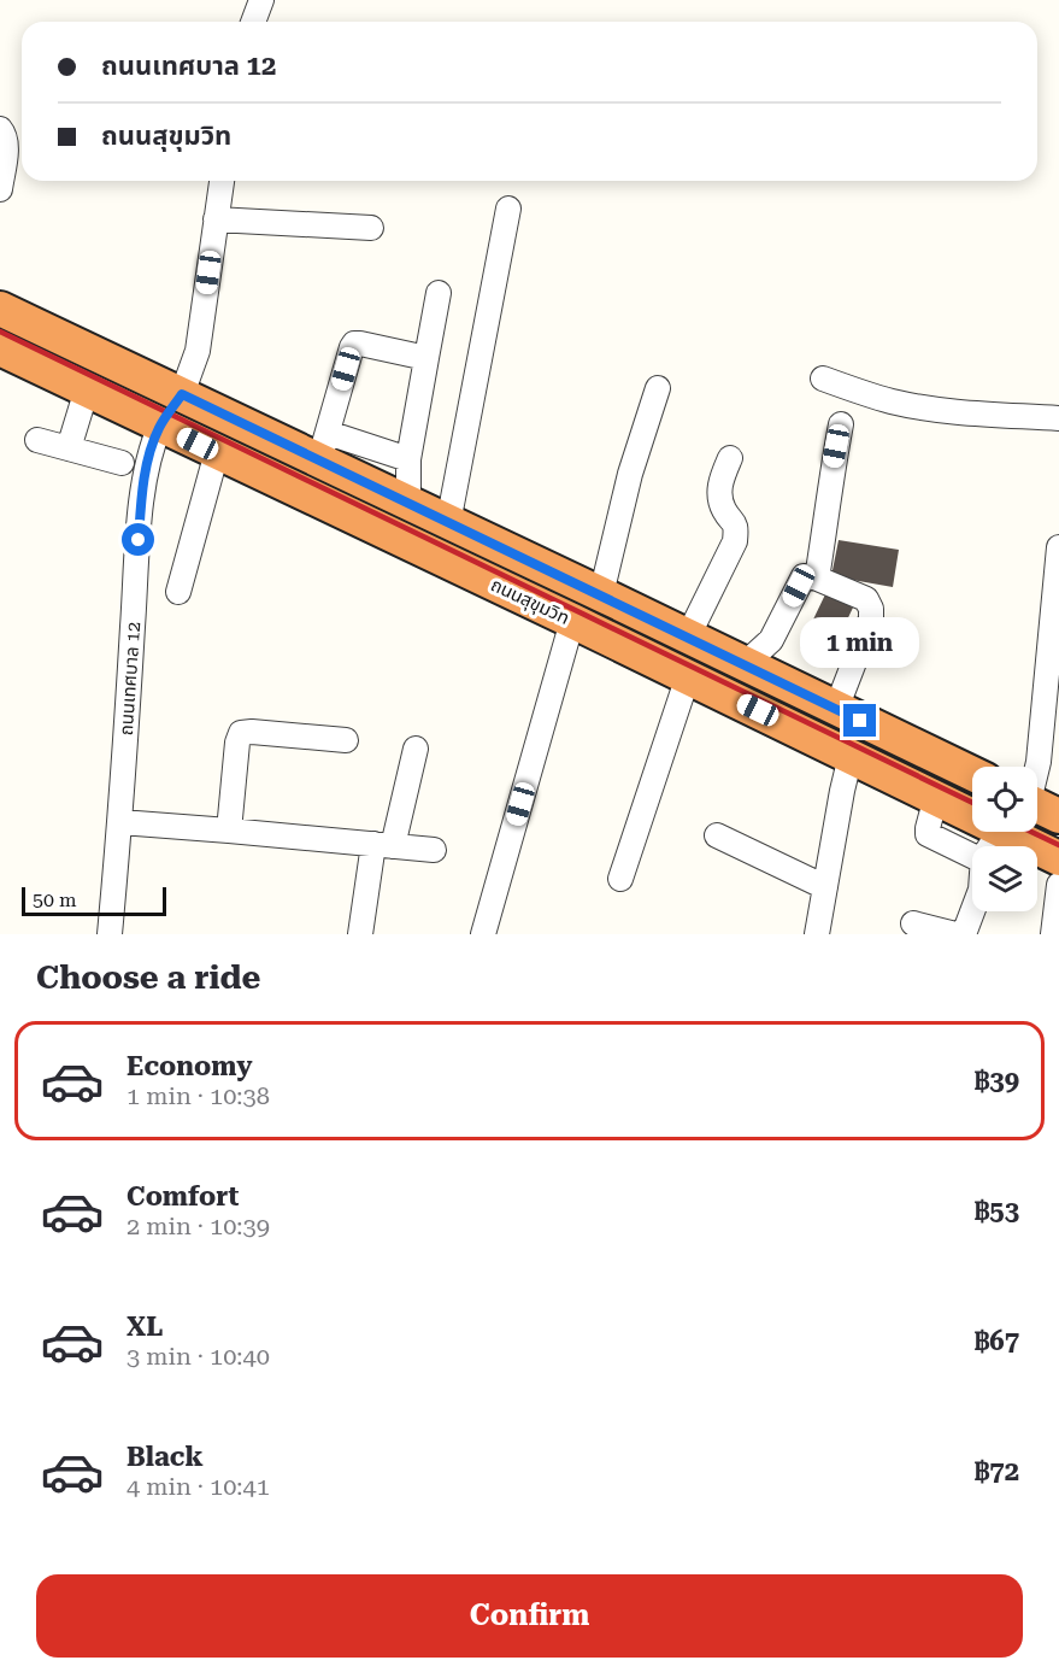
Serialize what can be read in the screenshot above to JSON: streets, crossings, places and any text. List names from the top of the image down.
{
  "streets": {
    "highway": ["ถนนสุขุมวิท"],
    "street": ["ถนนเทศบาล 12"]
  },
  "crossings": [
    ["ถนนสุขุมวิท", "ถนนเทศบาล 12"]
  ],
  "scale_bar": "50 m",
  "page": {
    "banner": ["ถนนเทศบาล 12", "ถนนสุขุมวิท"],
    "bubble": "1 min",
    "scale": "50 m",
    "heading": "Choose a ride",
    "list": [
      {
        "name": "Economy",
        "note": "1 min · 10:38",
        "value": "฿39"
      },
      {
        "name": "Comfort",
        "note": "2 min · 10:39",
        "value": "฿53"
      },
      {
        "name": "XL",
        "note": "3 min · 10:40",
        "value": "฿67"
      },
      {
        "name": "Black",
        "note": "4 min · 10:41",
        "value": "฿72"
      }
    ],
    "buttons": "Confirm"
  }
}
